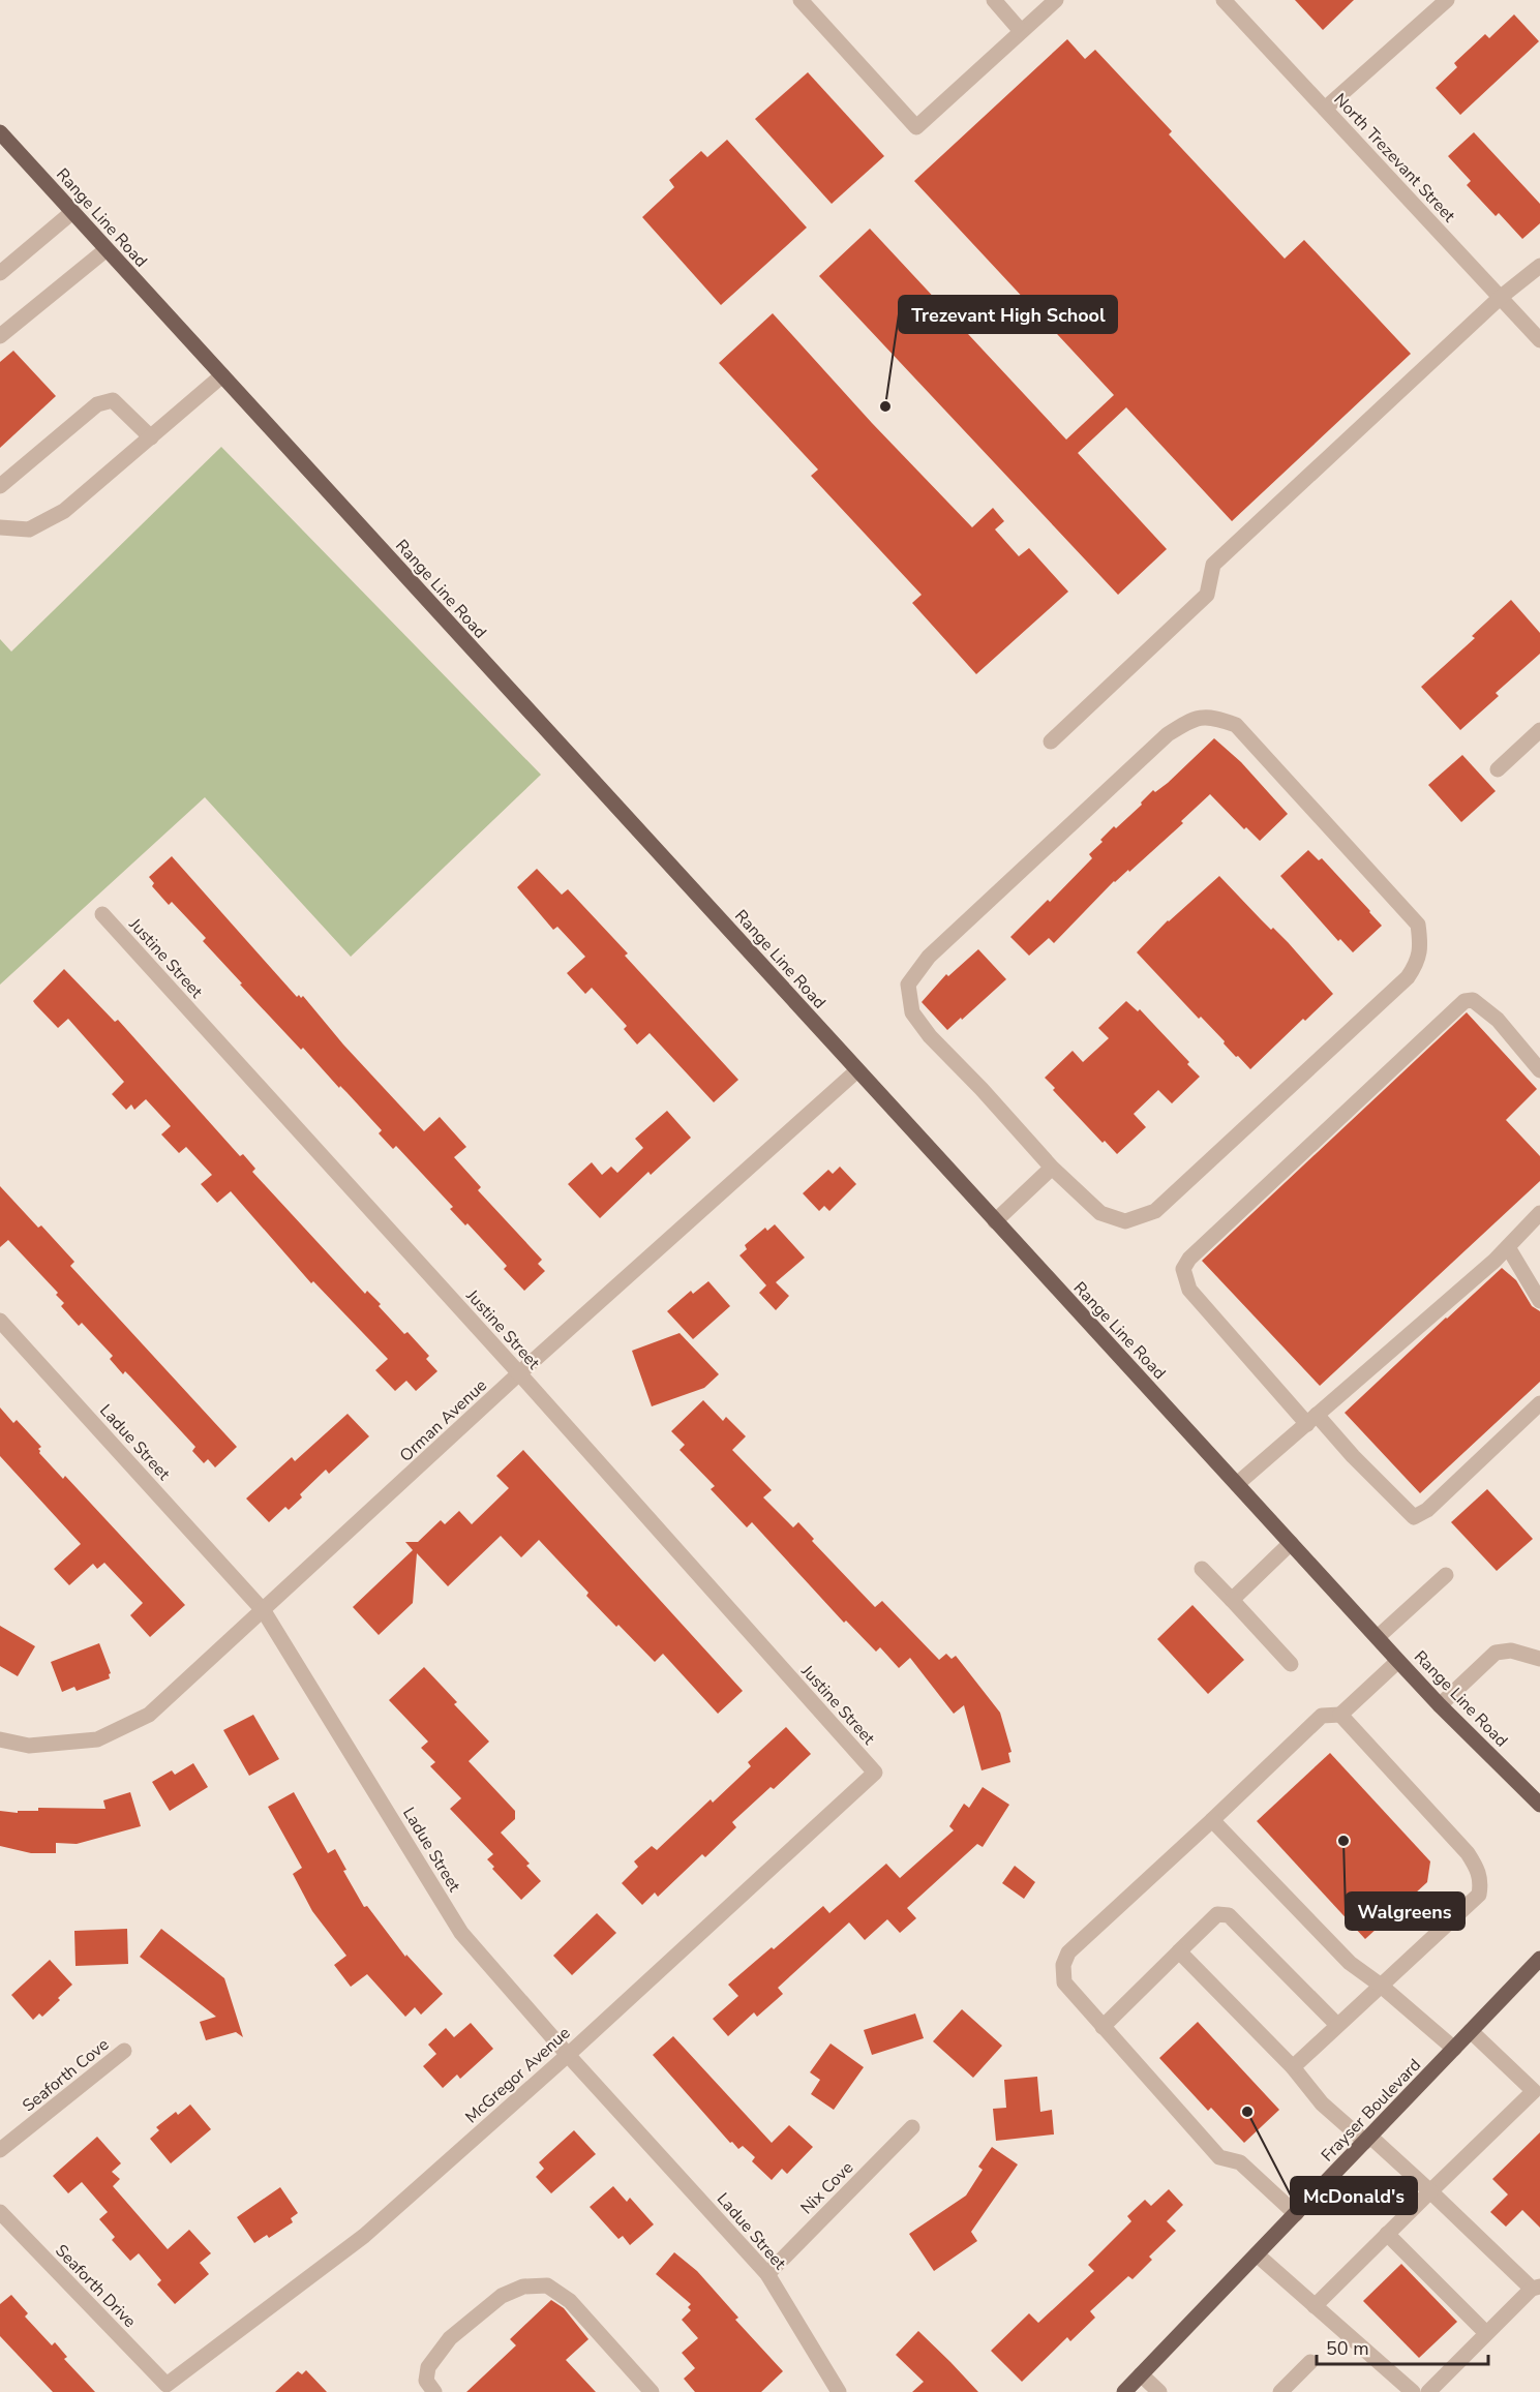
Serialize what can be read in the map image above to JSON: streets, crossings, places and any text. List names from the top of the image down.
{
  "streets": {
    "main road": ["Range Line Road", "Frayser Boulevard"],
    "street": [
      "North Trezevant Street",
      "Justine Street",
      "Orman Avenue",
      "Ladue Street",
      "Seaforth Cove",
      "McGregor Avenue",
      "Nix Cove",
      "Seaforth Drive"
    ]
  },
  "crossings": [
    ["Range Line Road", "Orman Avenue"],
    ["Justine Street", "Orman Avenue"],
    ["Justine Street", "McGregor Avenue"],
    ["Orman Avenue", "Ladue Street"],
    ["Ladue Street", "McGregor Avenue"],
    ["Ladue Street", "Nix Cove"],
    ["McGregor Avenue", "Seaforth Drive"]
  ],
  "places": ["Trezevant High School", "Walgreens", "McDonald's"],
  "scale_bar": "50 m"
}
